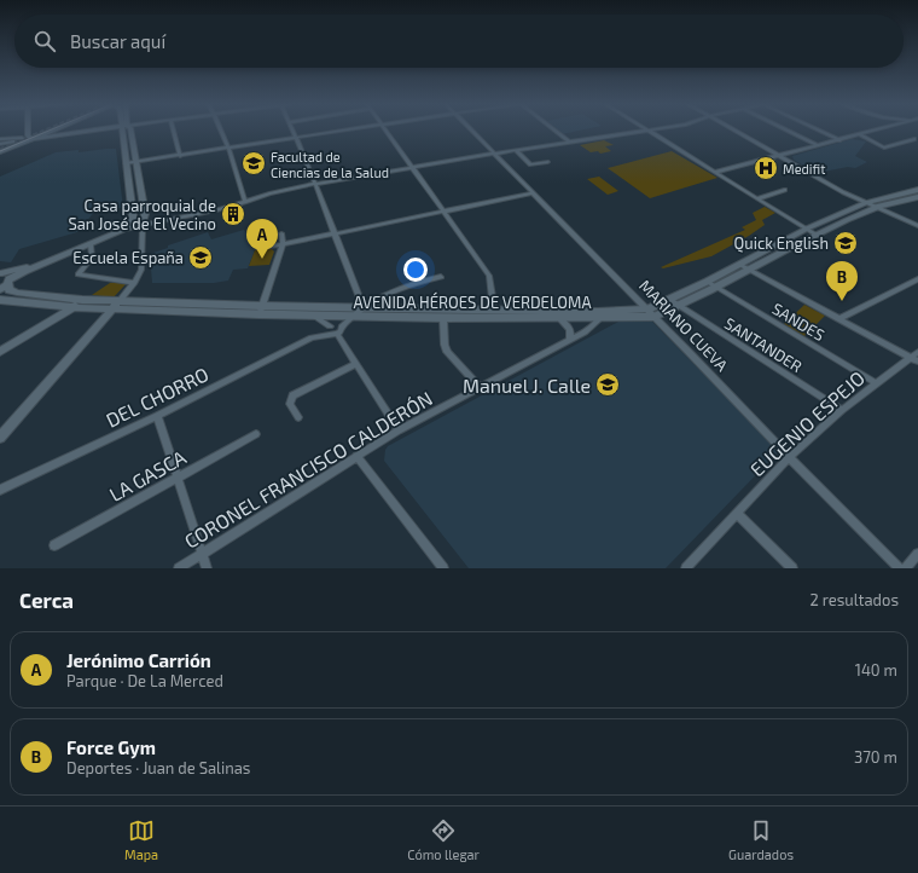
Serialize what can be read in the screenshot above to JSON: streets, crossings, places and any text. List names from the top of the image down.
{
  "streets": {
    "main road": ["AVENIDA HÉROES DE VERDELOMA"],
    "street": [
      "SANDES",
      "MARIANO CUEVA",
      "SANTANDER",
      "DEL CHORRO",
      "EUGENIO ESPEJO",
      "CORONEL FRANCISCO CALDERÓN",
      "LA GASCA"
    ]
  },
  "crossings": [
    ["AVENIDA HÉROES DE VERDELOMA", "SANDES"],
    ["AVENIDA HÉROES DE VERDELOMA", "MARIANO CUEVA"],
    ["AVENIDA HÉROES DE VERDELOMA", "SANTANDER"],
    ["AVENIDA HÉROES DE VERDELOMA", "CORONEL FRANCISCO CALDERÓN"],
    ["SANDES", "EUGENIO ESPEJO"],
    ["MARIANO CUEVA", "EUGENIO ESPEJO"],
    ["SANTANDER", "EUGENIO ESPEJO"]
  ],
  "places": {
    "school or university": [
      "Facultad de Ciencias de la Salud",
      "Quick English",
      "Escuela España",
      "Manuel J. Calle"
    ],
    "hospital": ["Medifit"],
    "building": ["Casa parroquial de San José de El Vecino"]
  },
  "page": {
    "search": "Buscar aquí",
    "pins": ["A", "B"],
    "heading": ["Cerca", "2 resultados"],
    "list": [
      {
        "mark": "A",
        "name": "Jerónimo Carrión",
        "note": "Parque · De La Merced",
        "value": "140 m"
      },
      {
        "mark": "B",
        "name": "Force Gym",
        "note": "Deportes · Juan de Salinas",
        "value": "370 m"
      }
    ],
    "nav": ["Mapa", "Cómo llegar", "Guardados"]
  }
}
